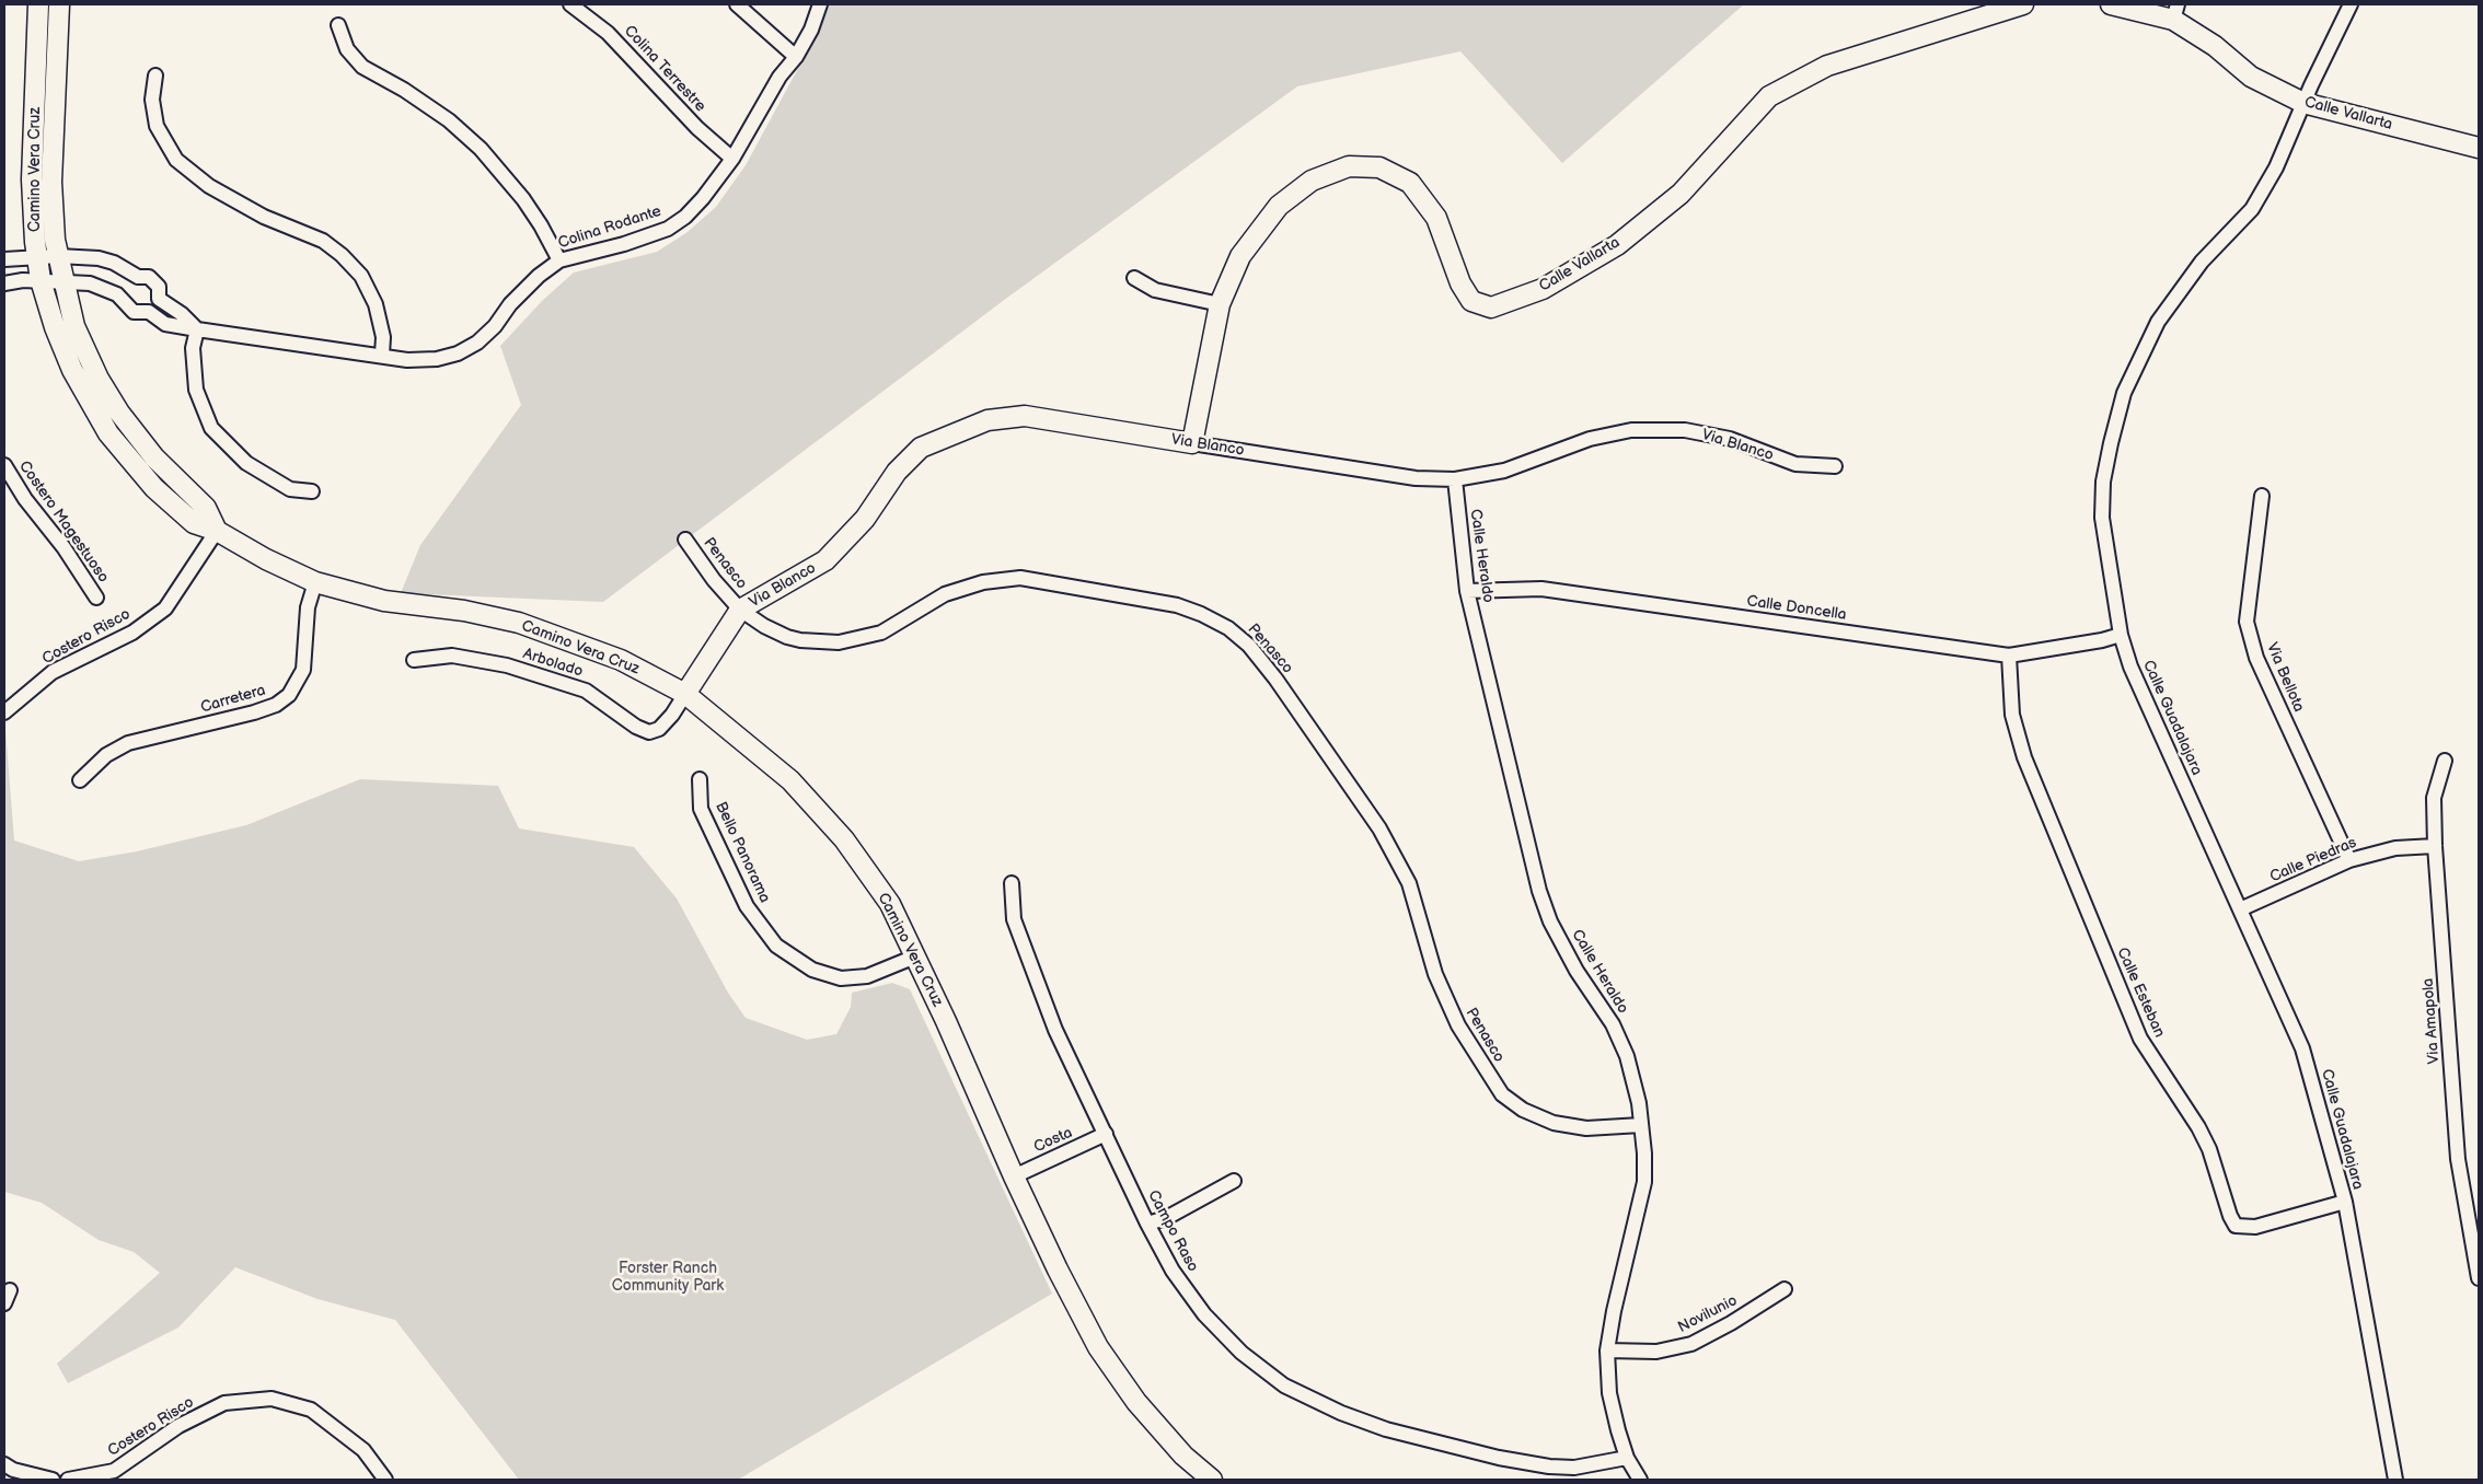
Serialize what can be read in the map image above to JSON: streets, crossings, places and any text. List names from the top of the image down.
{
  "streets": {
    "main road": ["Calle Vallarta", "Camino Vera Cruz", "Via Blanco"],
    "street": [
      "Colina Terrestre",
      "Colina Rodante",
      "Costero Magestuoso",
      "Calle Heraldo",
      "Penasco",
      "Calle Doncella",
      "Costero Risco",
      "Arbolado",
      "Via Bellota",
      "Carretera",
      "Calle Guadalajara",
      "Bello Panorama",
      "Calle Piedras",
      "Calle Esteban",
      "Via Amapola",
      "Costa",
      "Campo Raso",
      "Novilunio"
    ]
  },
  "crossings": [
    ["Colina Terrestre", "Colina Rodante"],
    ["Calle Vallarta", "Via Blanco"],
    ["Calle Vallarta", "Calle Guadalajara"],
    ["Camino Vera Cruz", "Colina Rodante"],
    ["Camino Vera Cruz", "Via Blanco"],
    ["Camino Vera Cruz", "Costero Risco"],
    ["Camino Vera Cruz", "Arbolado"],
    ["Camino Vera Cruz", "Carretera"],
    ["Camino Vera Cruz", "Bello Panorama"],
    ["Camino Vera Cruz", "Costa"],
    ["Via Blanco", "Calle Heraldo"],
    ["Via Blanco", "Penasco"],
    ["Via Blanco", "Arbolado"],
    ["Calle Heraldo", "Penasco"],
    ["Calle Heraldo", "Calle Doncella"],
    ["Calle Heraldo", "Campo Raso"],
    ["Calle Heraldo", "Novilunio"],
    ["Calle Doncella", "Calle Guadalajara"],
    ["Calle Doncella", "Calle Esteban"],
    ["Via Bellota", "Calle Piedras"],
    ["Calle Guadalajara", "Calle Piedras"],
    ["Calle Guadalajara", "Calle Esteban"],
    ["Calle Piedras", "Via Amapola"],
    ["Costa", "Campo Raso"]
  ],
  "parks": ["Forster Ranch Community Park"]
}
